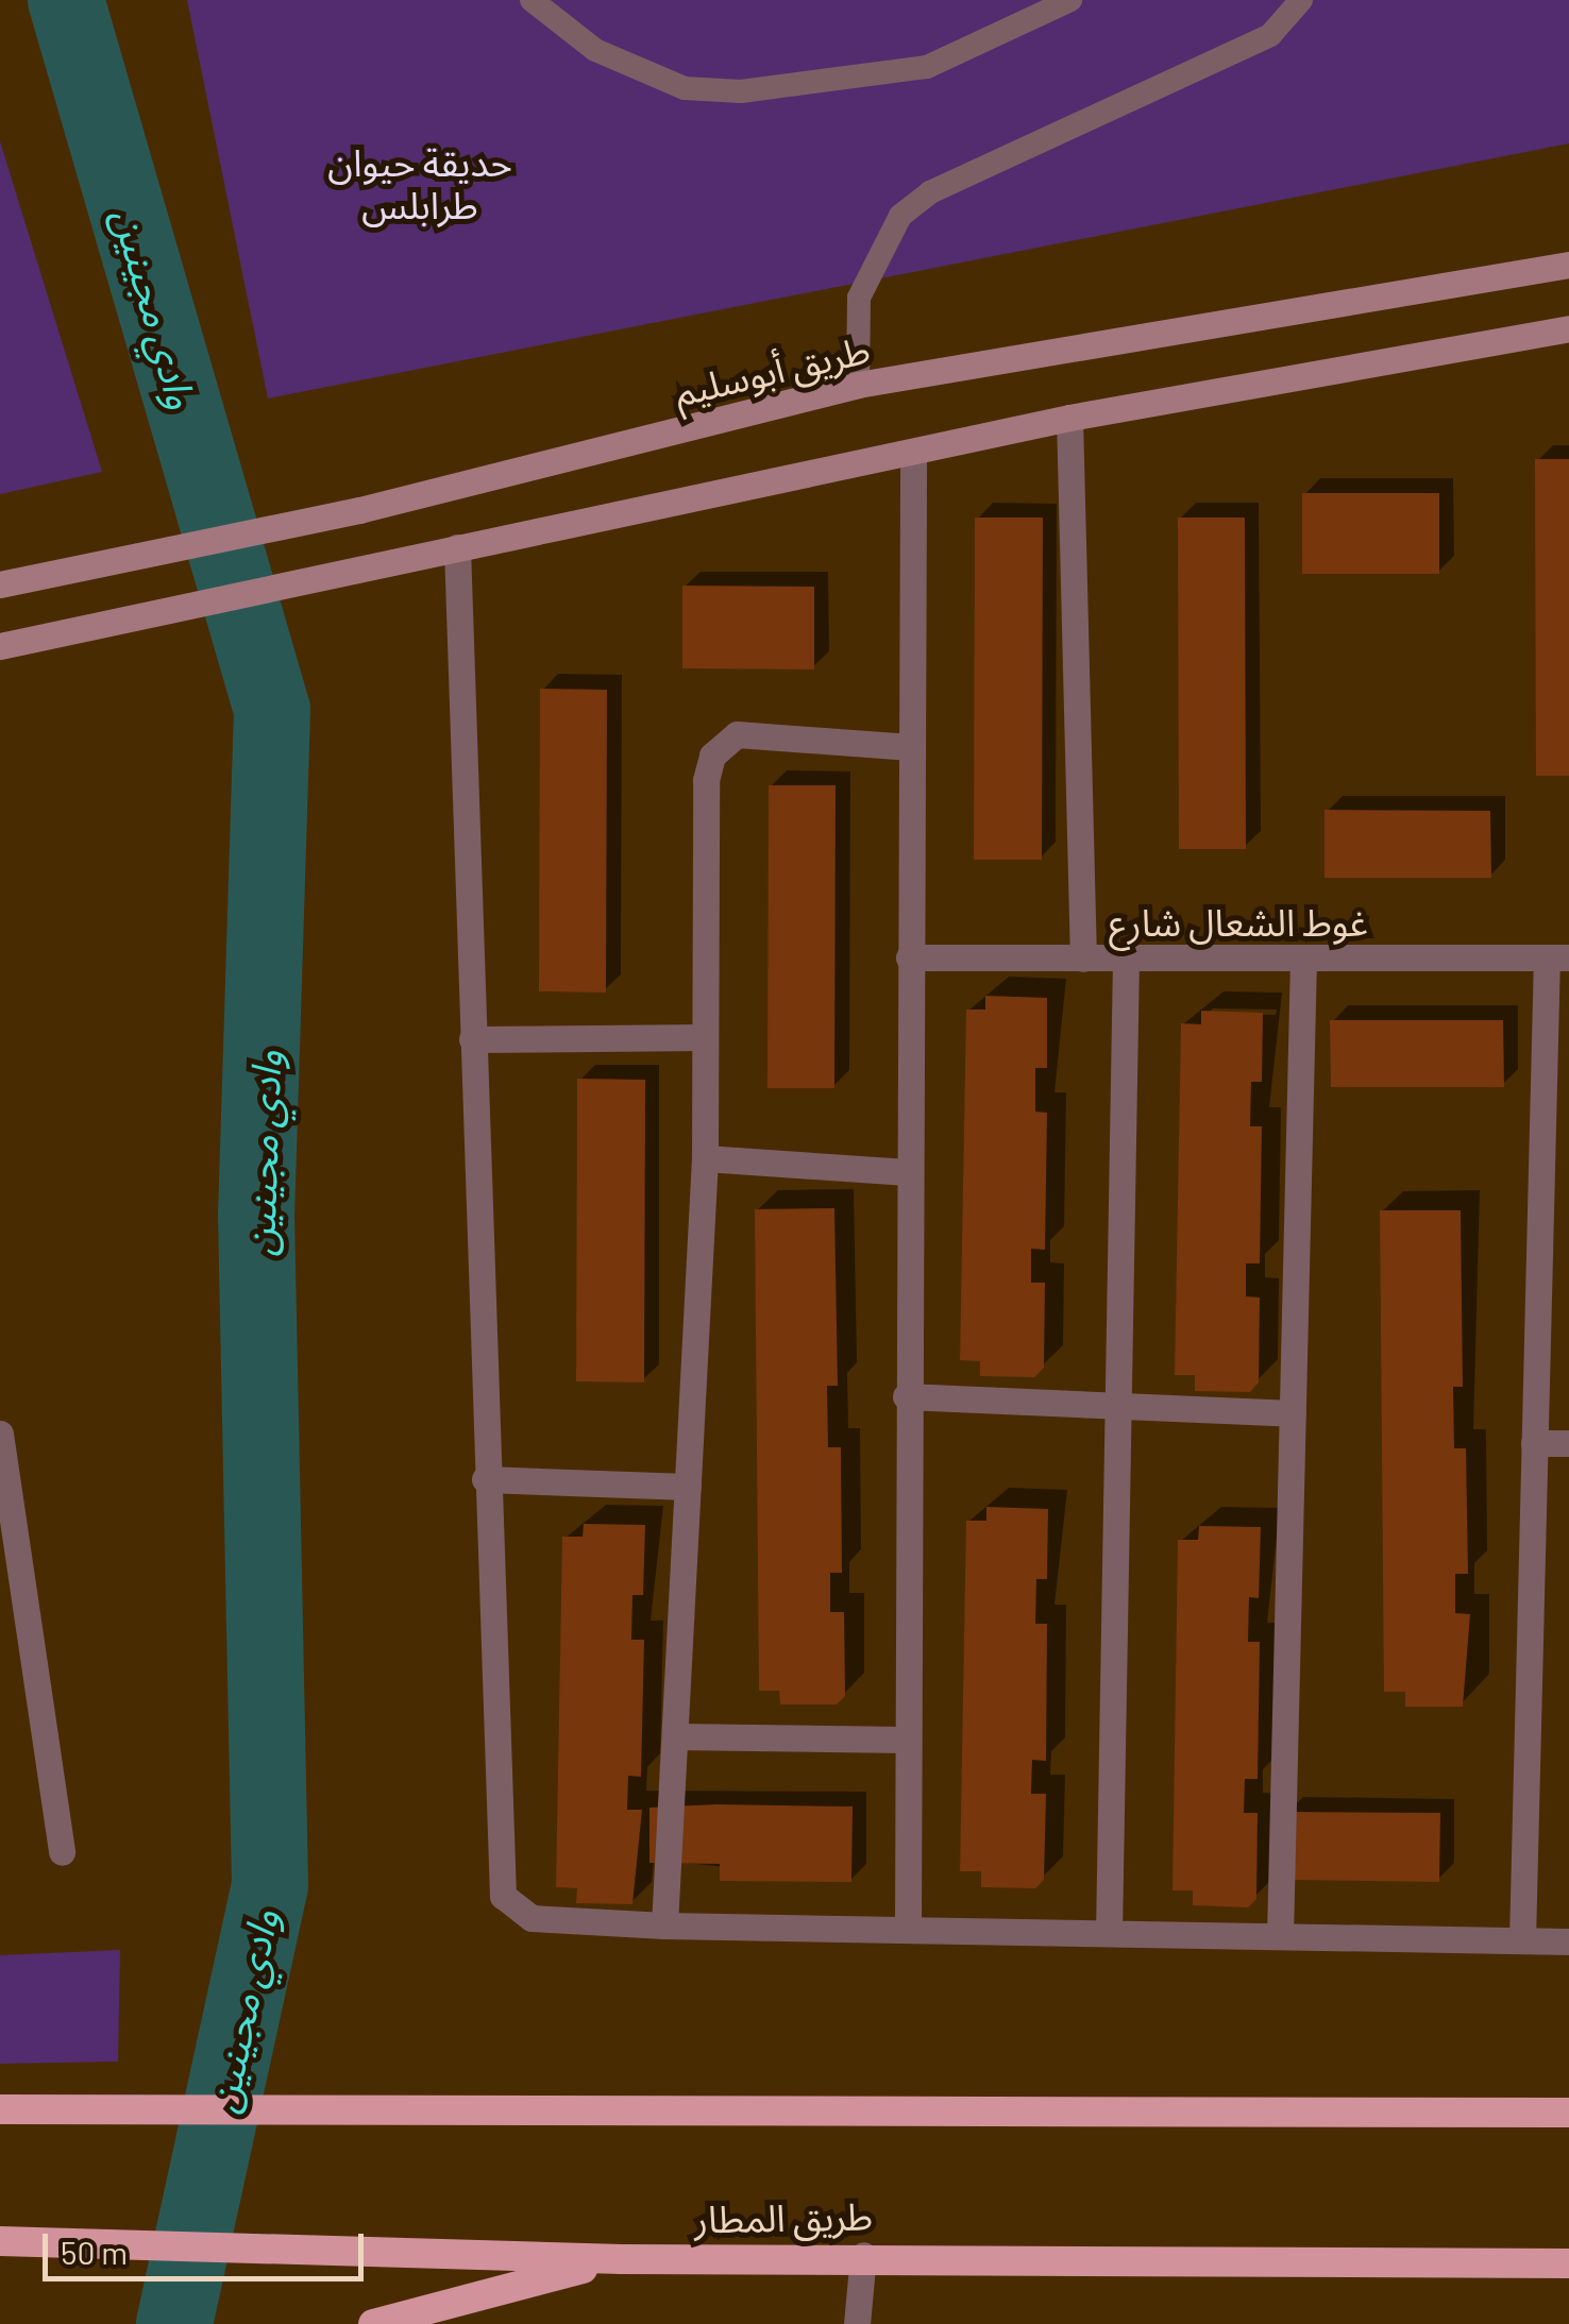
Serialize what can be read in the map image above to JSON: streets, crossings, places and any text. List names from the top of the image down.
{
  "streets": {
    "highway": ["طريق المطار"],
    "main road": ["طريق أبوسليم"],
    "street": ["غوط الشعال شارع"]
  },
  "water": ["وادي مجينين"],
  "parks": ["حديقة حيوان طرابلس"],
  "scale_bar": "50 m"
}
